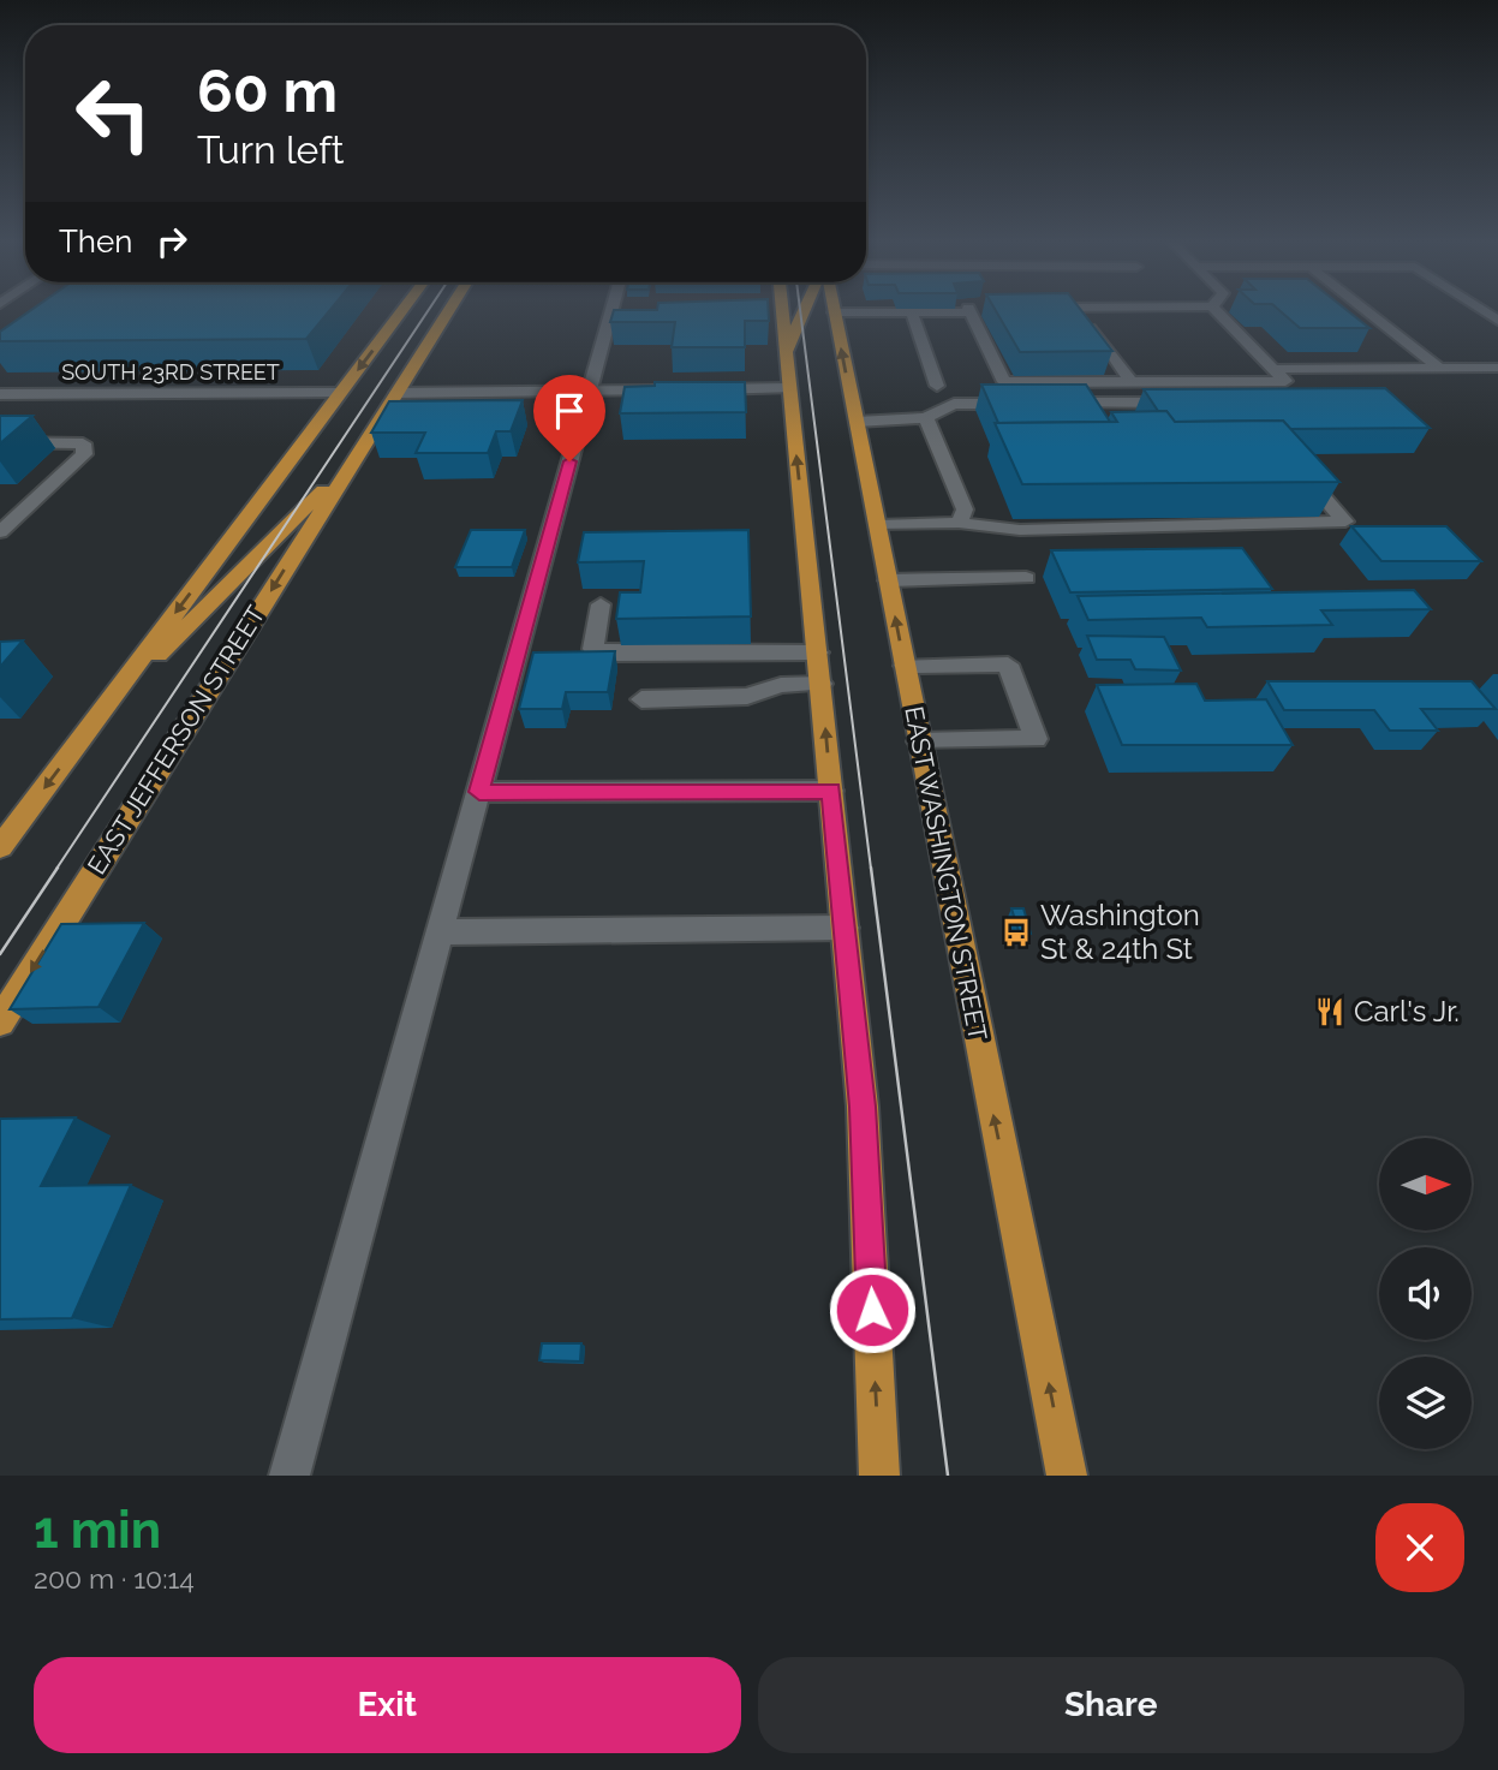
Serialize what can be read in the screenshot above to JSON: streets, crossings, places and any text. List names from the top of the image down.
{
  "streets": {
    "main road": ["EAST JEFFERSON STREET", "EAST WASHINGTON STREET"],
    "street": ["SOUTH 23RD STREET"]
  },
  "crossings": [
    ["SOUTH 23RD STREET", "EAST JEFFERSON STREET"]
  ],
  "one_way": ["EAST WASHINGTON STREET"],
  "places": {
    "bus stop": ["Washington St & 24th St"],
    "restaurant": ["Carl's Jr."]
  },
  "north": "right",
  "page": {
    "turn": ["60 m", "Turn left"],
    "then": "Then",
    "heading": ["1 min", "200 m · 10:14"],
    "buttons": ["Exit", "Share"]
  }
}
